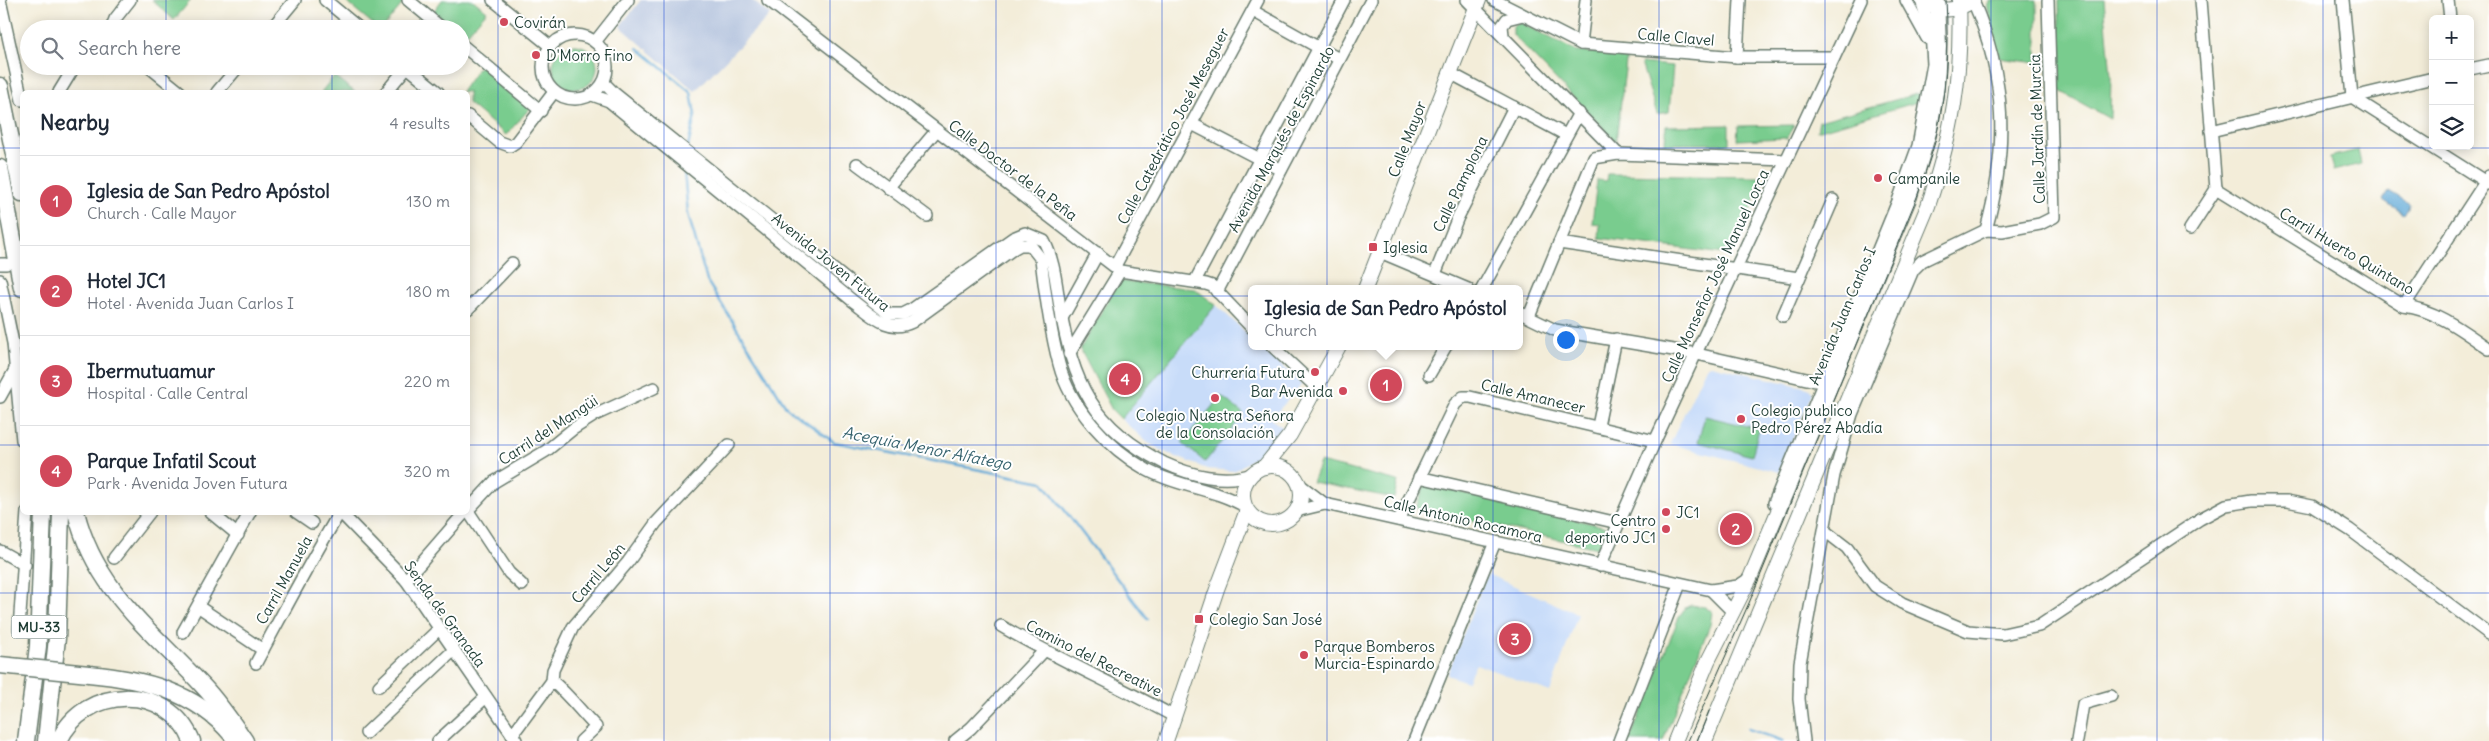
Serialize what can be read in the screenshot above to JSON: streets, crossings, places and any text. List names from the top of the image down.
{
  "streets": {
    "highway": ["MU-33"],
    "main road": ["Calle Mayor", "Avenida Juan Carlos I"],
    "street": [
      "Calle Clavel",
      "Calle Catedrático José Meseguer",
      "Calle Jardín de Murcia",
      "Avenida Marqués de Espinardo",
      "Calle Doctor de la Peña",
      "Calle Pamplona",
      "Carril Huerto Quintano",
      "Avenida Joven Futura",
      "Calle Monseñor José Manuel Lorca",
      "Calle Amanecer",
      "Carril del Mangüi",
      "Calle Antonio Rocamora",
      "Carril León",
      "Carril Manuela",
      "Senda de Granada",
      "Camino del Recreative"
    ]
  },
  "crossings": [
    ["Calle Clavel", "Calle Monseñor José Manuel Lorca"],
    ["Calle Catedrático José Meseguer", "Calle Doctor de la Peña"],
    ["Calle Catedrático José Meseguer", "Avenida Joven Futura"],
    ["Avenida Marqués de Espinardo", "Calle Doctor de la Peña"],
    ["Avenida Joven Futura", "Calle Antonio Rocamora"],
    ["Calle Monseñor José Manuel Lorca", "Calle Amanecer"],
    ["Calle Monseñor José Manuel Lorca", "Calle Antonio Rocamora"],
    ["Calle Amanecer", "Calle Antonio Rocamora"],
    ["Carril del Mangüi", "Senda de Granada"],
    ["Carril León", "Senda de Granada"]
  ],
  "water": ["Acequia Menor Alfatego"],
  "places": {
    "other": [
      "Covirán",
      "D'Morro Fino",
      "Campanile",
      "Churrería Futura",
      "Bar Avenida",
      "Colegio Nuestra Señora de la Consolación",
      "Colegio publico Pedro Pérez Abadía",
      "JC1",
      "Centro deportivo JC1",
      "Parque Bomberos Murcia-Espinardo"
    ],
    "transit": ["Iglesia", "Colegio San José"]
  },
  "page": {
    "map_buttons": ["+", "−"],
    "search": "Search here",
    "heading": ["Nearby", "4 results"],
    "list": [
      {
        "mark": "1",
        "name": "Iglesia de San Pedro Apóstol",
        "note": "Church · Calle Mayor",
        "value": "130 m"
      },
      {
        "mark": "2",
        "name": "Hotel JC1",
        "note": "Hotel · Avenida Juan Carlos I",
        "value": "180 m"
      },
      {
        "mark": "3",
        "name": "Ibermutuamur",
        "note": "Hospital · Calle Central",
        "value": "220 m"
      },
      {
        "mark": "4",
        "name": "Parque Infatil Scout",
        "note": "Park · Avenida Joven Futura",
        "value": "320 m"
      }
    ],
    "popup": ["Iglesia de San Pedro Apóstol", "Church"],
    "pins": [
      "4",
      "1",
      "2",
      "3"
    ]
  }
}
